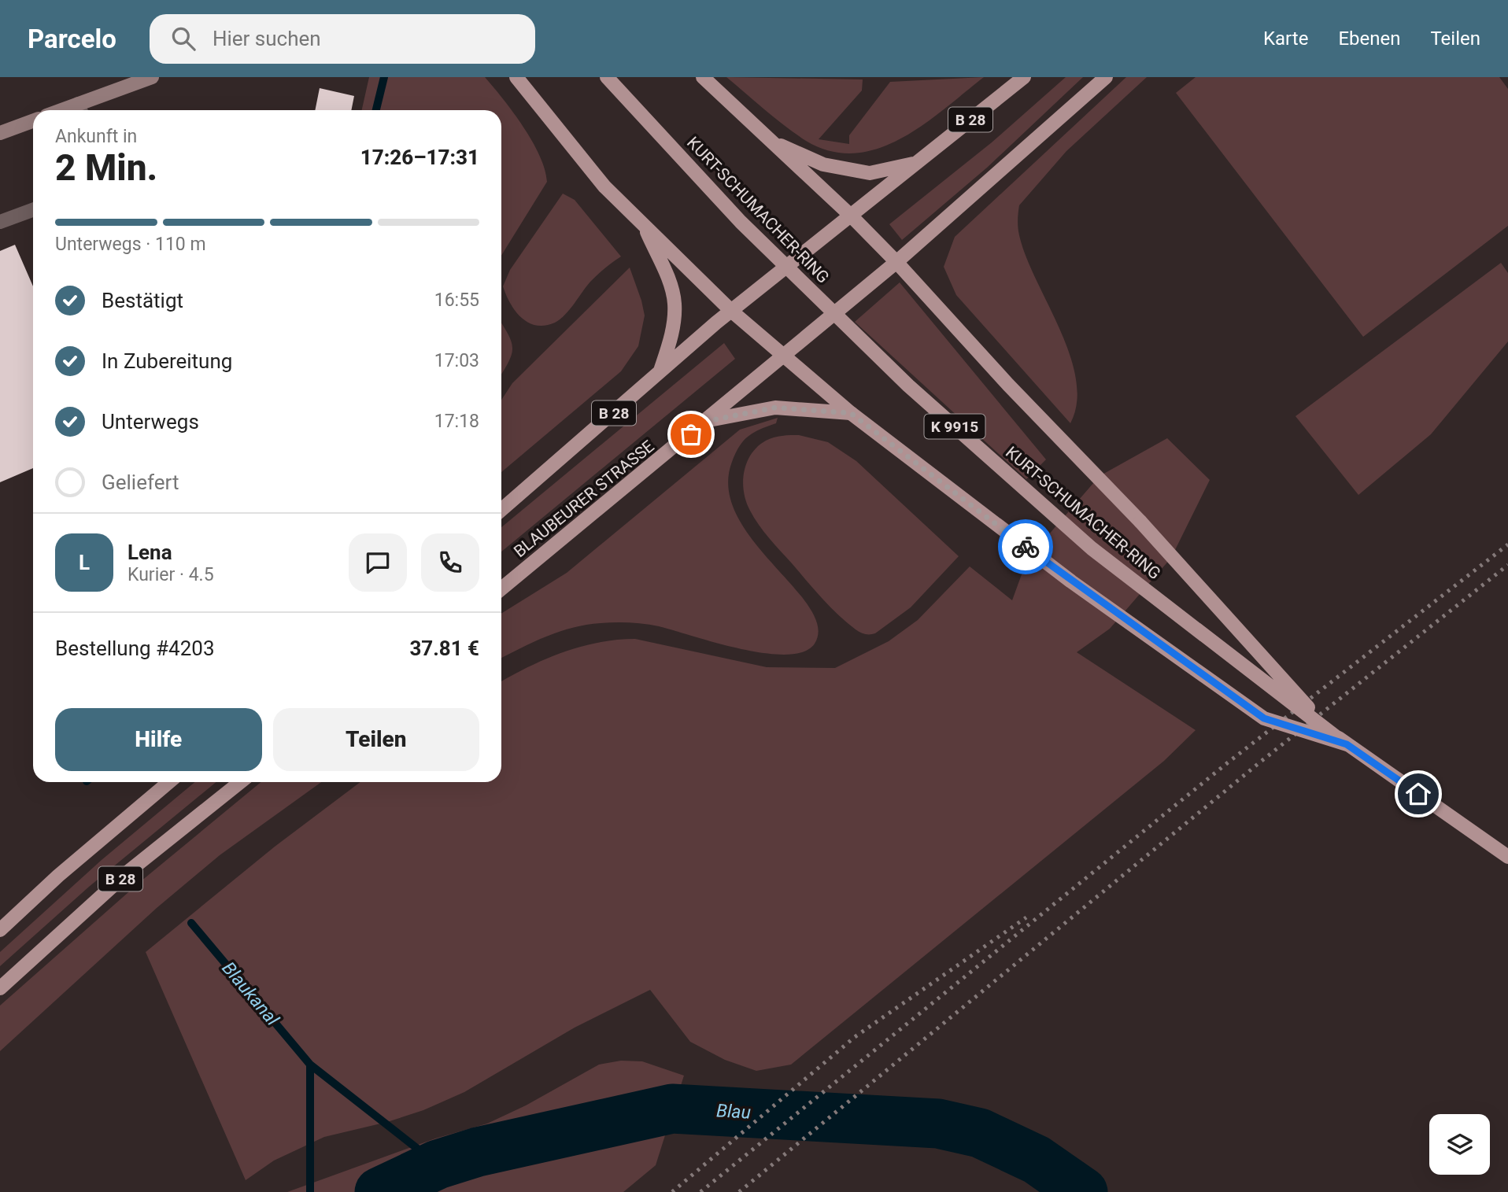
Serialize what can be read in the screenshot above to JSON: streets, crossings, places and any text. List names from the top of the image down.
{
  "streets": {
    "main road": [
      "B 28",
      "KURT-SCHUMACHER-RING",
      "K 9915",
      "BLAUBEURER STRASSE"
    ]
  },
  "water": ["Blaukanal", "Blau"],
  "page": {
    "header": "Parcelo",
    "search": "Hier suchen",
    "nav": ["Karte", "Ebenen", "Teilen"],
    "heading": ["2 Min.", "Ankunft in", "17:26–17:31"],
    "panel": [
      "Lena",
      "Kurier · 4.5",
      "Bestellung #4203",
      "37.81 €"
    ],
    "bar": "Unterwegs · 110 m",
    "list": [
      ["Bestätigt", "16:55"],
      ["In Zubereitung", "17:03"],
      ["Unterwegs", "17:18"],
      "Geliefert"
    ],
    "round": "L",
    "buttons": ["Hilfe", "Teilen"]
  }
}
